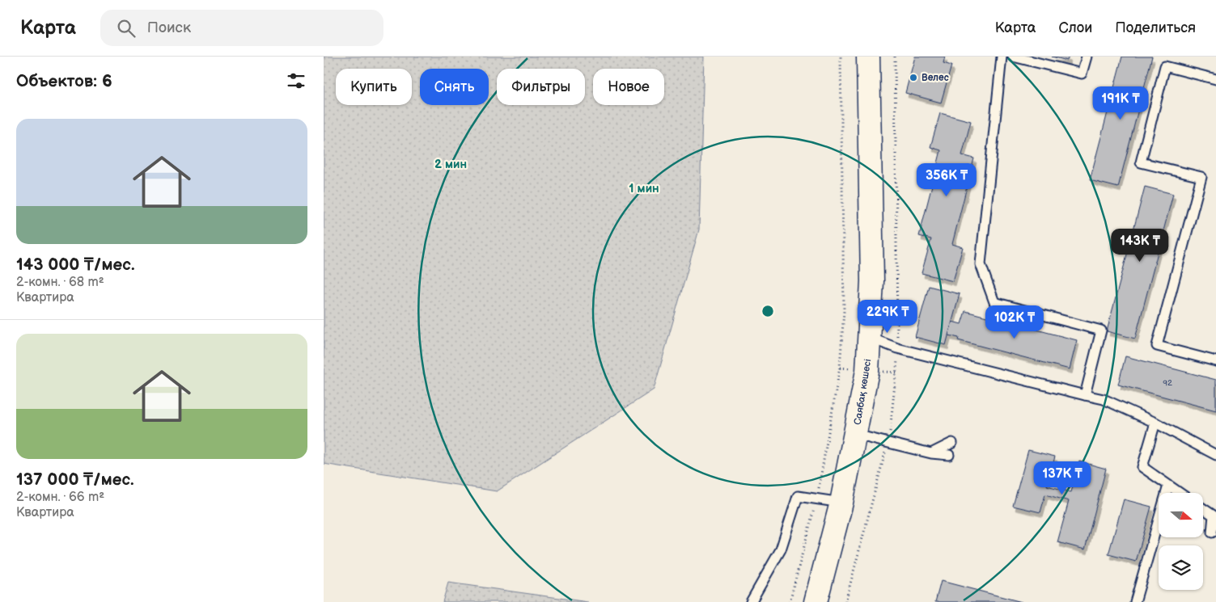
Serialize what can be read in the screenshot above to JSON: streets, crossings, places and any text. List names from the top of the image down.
{
  "streets": {
    "street": ["Саябақ көшесі"]
  },
  "places": ["Велес"],
  "house_numbers": ["92"],
  "north": "right",
  "page": {
    "header": "Карта",
    "search": "Поиск",
    "nav": ["Карта", "Слои", "Поделиться"],
    "heading": "Объектов: 6",
    "chip": [
      "Купить",
      "Снять",
      "Фильтры",
      "Новое"
    ],
    "price": [
      "191K ₸",
      "356K ₸",
      "143K ₸",
      "229K ₸",
      "102K ₸",
      "137K ₸"
    ],
    "list": [
      {
        "name": "143 000 ₸/мес.",
        "note": "2-комн. · 68 m² · Квартира"
      },
      {
        "name": "137 000 ₸/мес.",
        "note": "2-комн. · 66 m² · Квартира"
      }
    ]
  },
  "rings": ["2 мин", "1 мин"]
}
